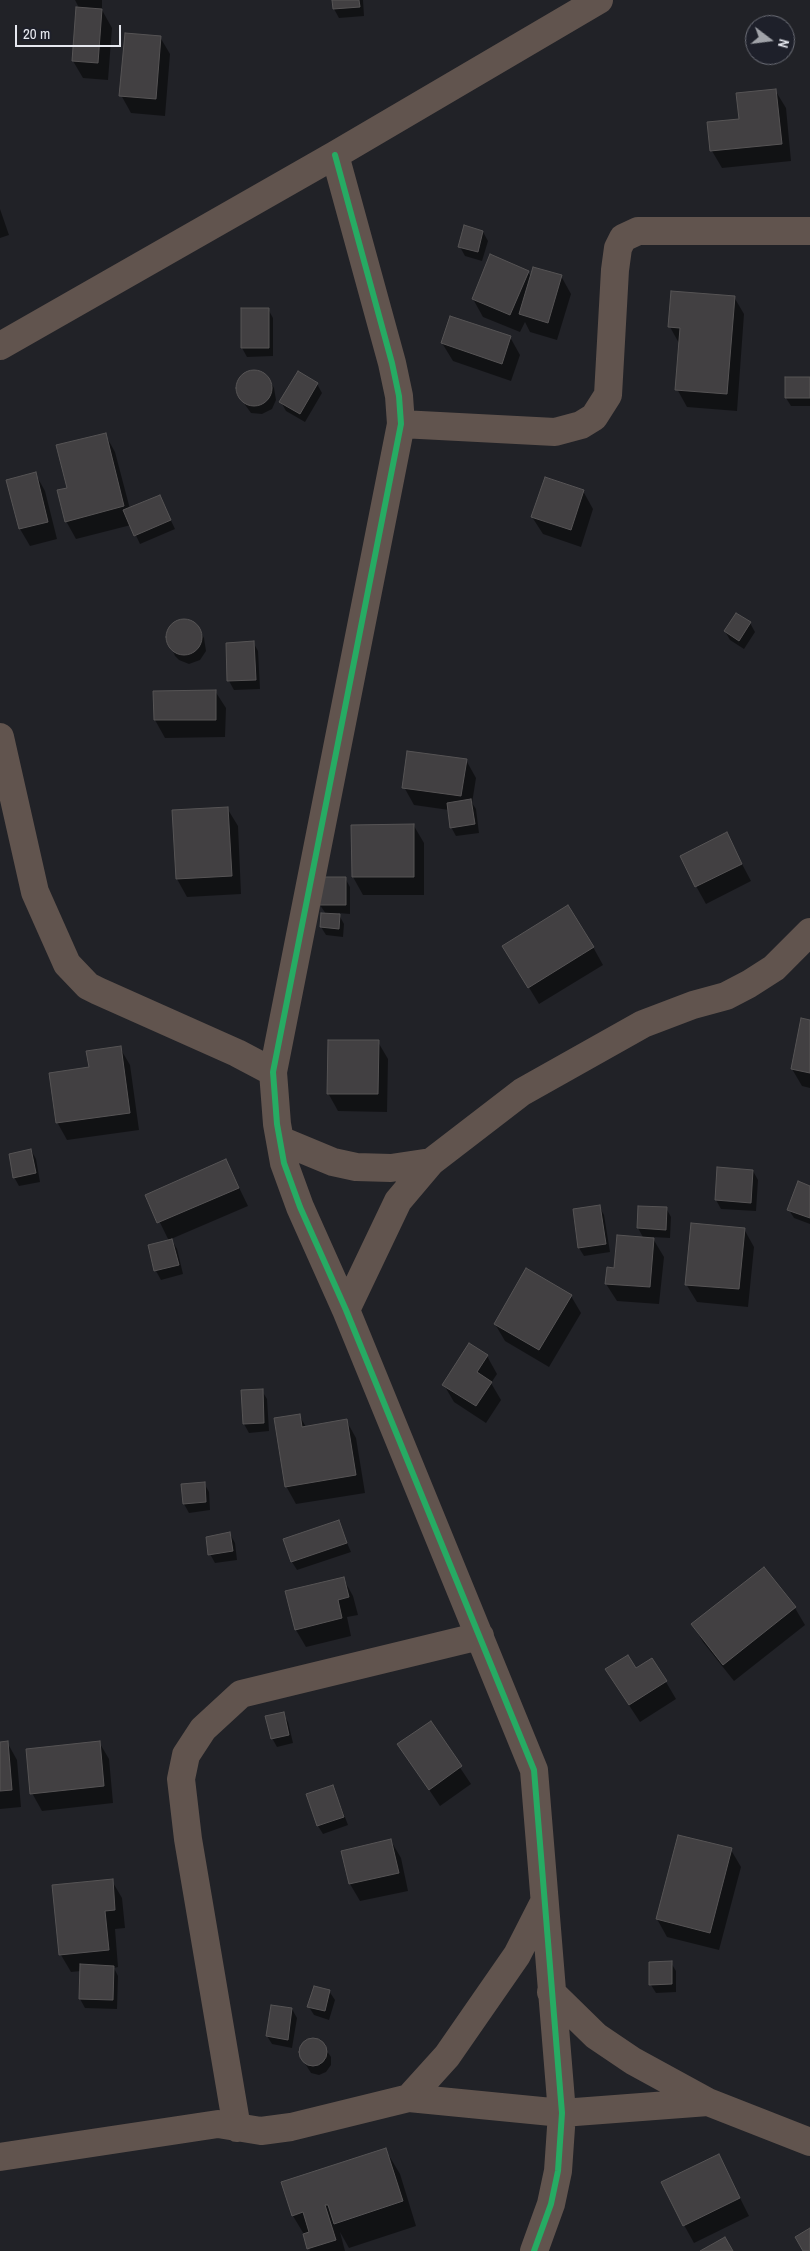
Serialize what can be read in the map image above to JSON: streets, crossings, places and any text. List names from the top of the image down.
{
  "scale_bar": "20 m",
  "north": "right"
}
